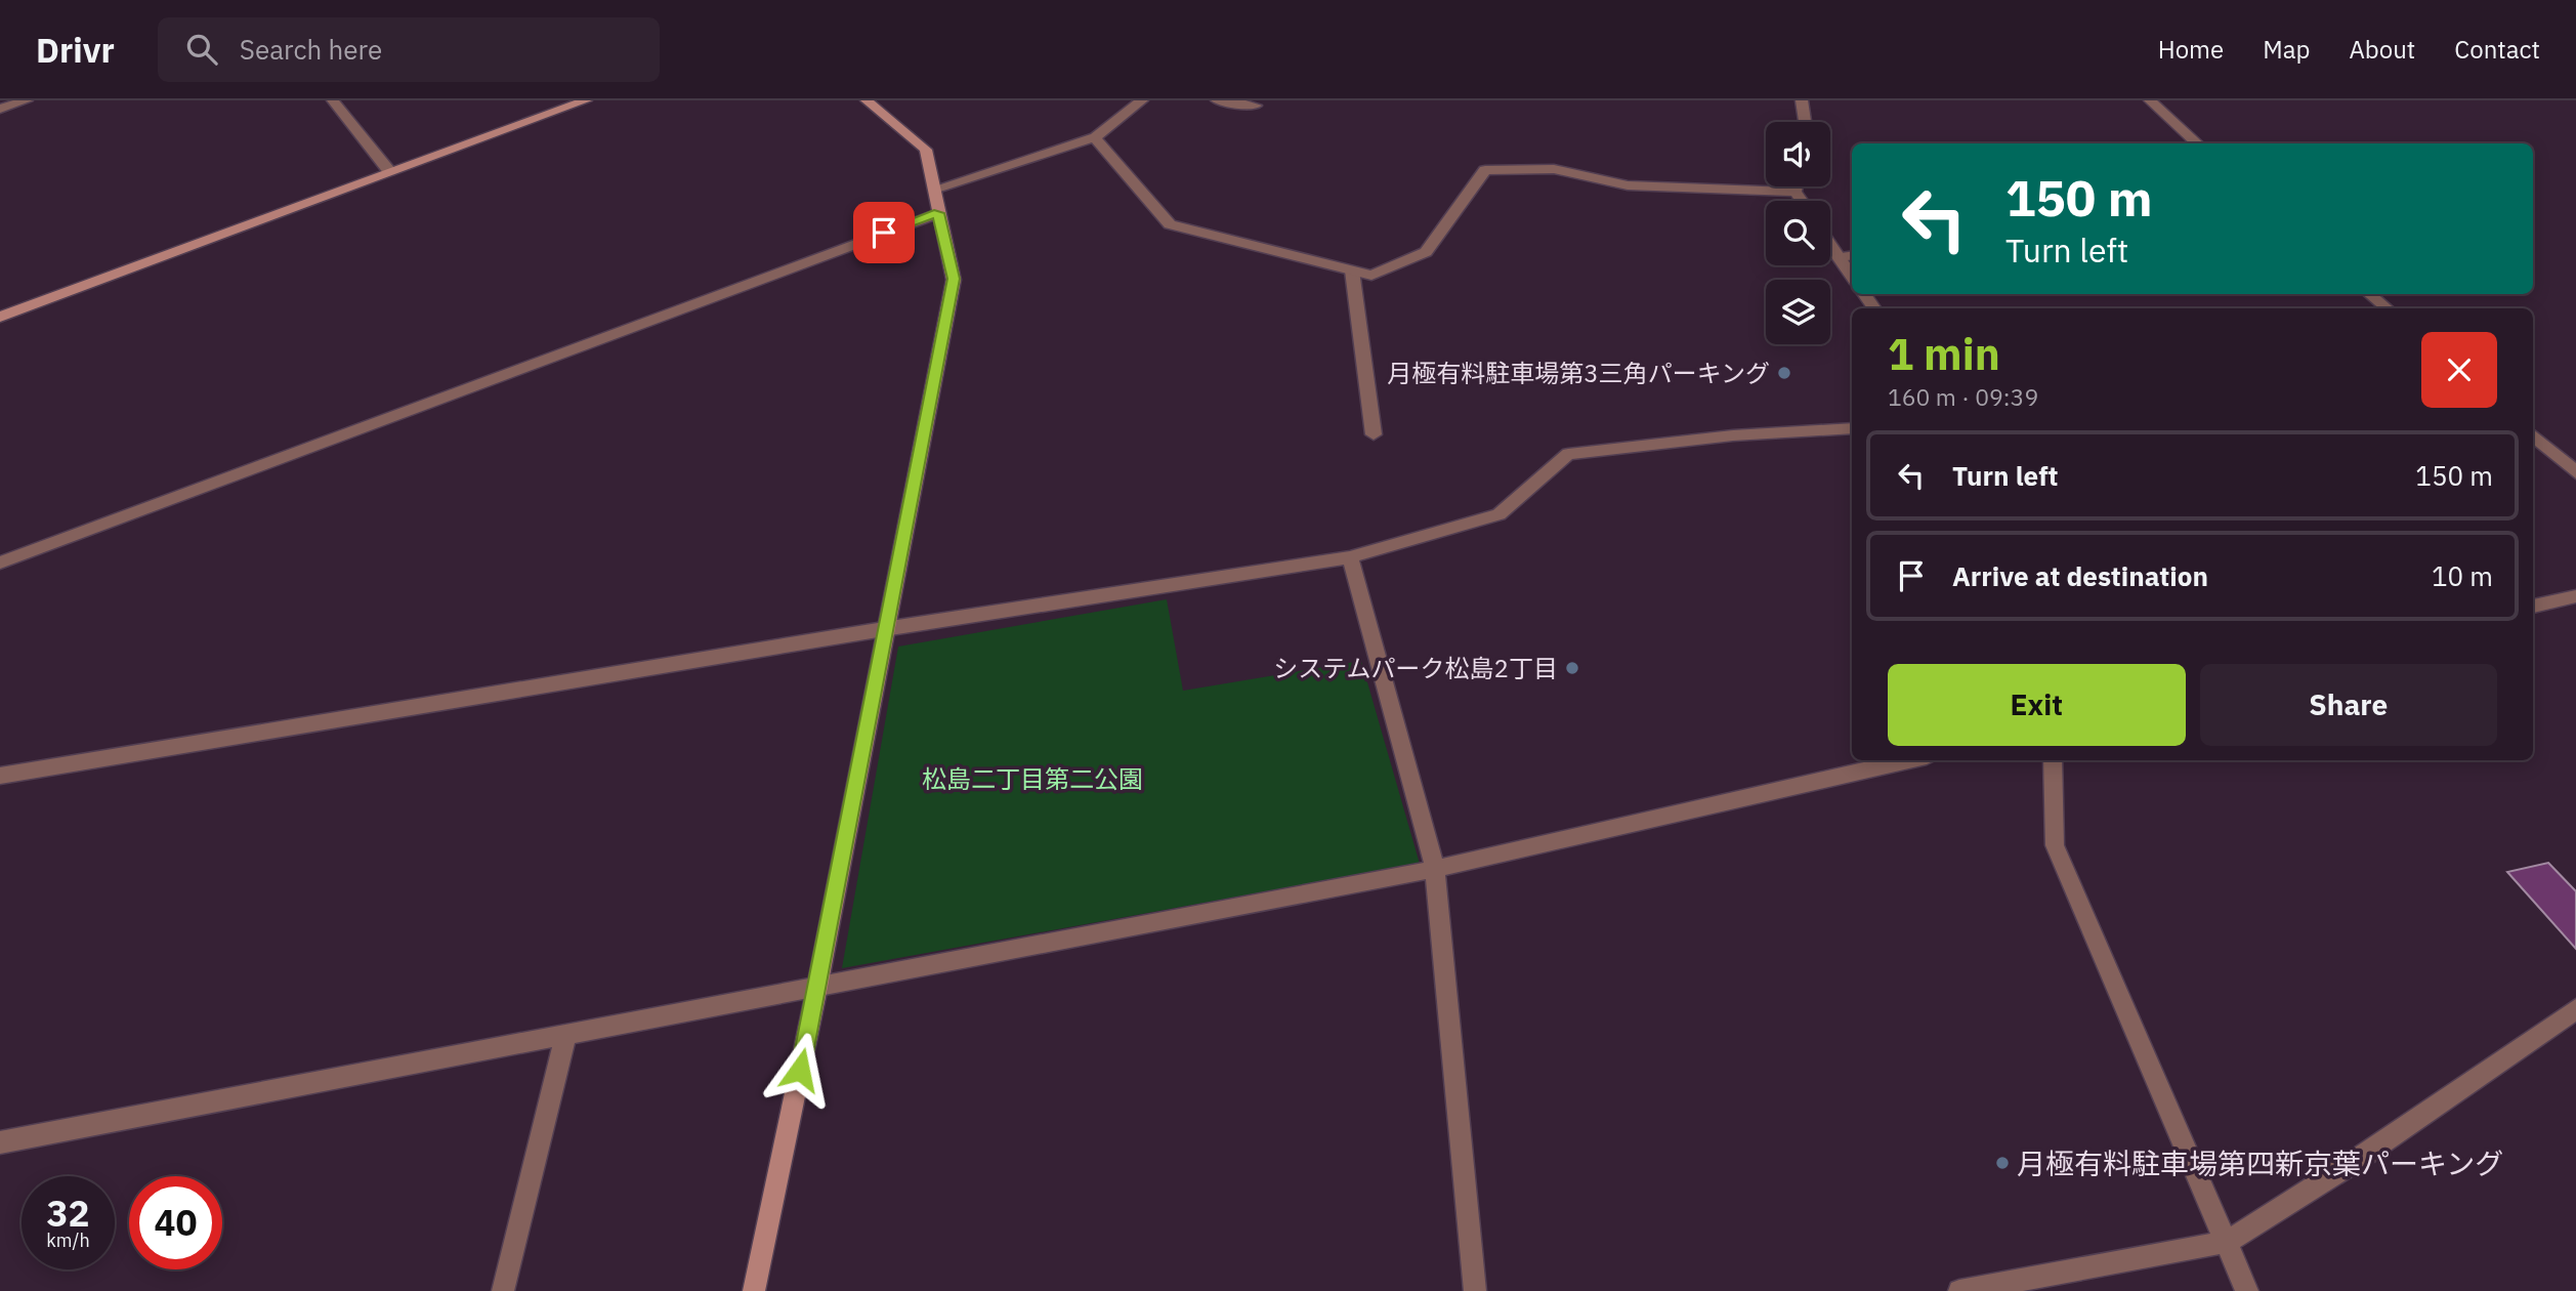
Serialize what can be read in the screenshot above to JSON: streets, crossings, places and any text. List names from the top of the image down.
{
  "parks": ["松島二丁目第二公園"],
  "places": ["月極有料駐車場第3三角パーキング", "システムパーク松島2丁目", "月極有料駐車場第四新京葉パーキング"],
  "page": {
    "header": "Drivr",
    "search": "Search here",
    "nav": [
      "Home",
      "Map",
      "About",
      "Contact"
    ],
    "turn": ["150 m", "Turn left"],
    "heading": ["1 min", "160 m · 09:39"],
    "list": [
      {
        "name": "Turn left",
        "value": "150 m"
      },
      {
        "name": "Arrive at destination",
        "value": "10 m"
      }
    ],
    "buttons": ["Exit", "Share"],
    "speed": "32 km/h",
    "limit": "40"
  }
}
